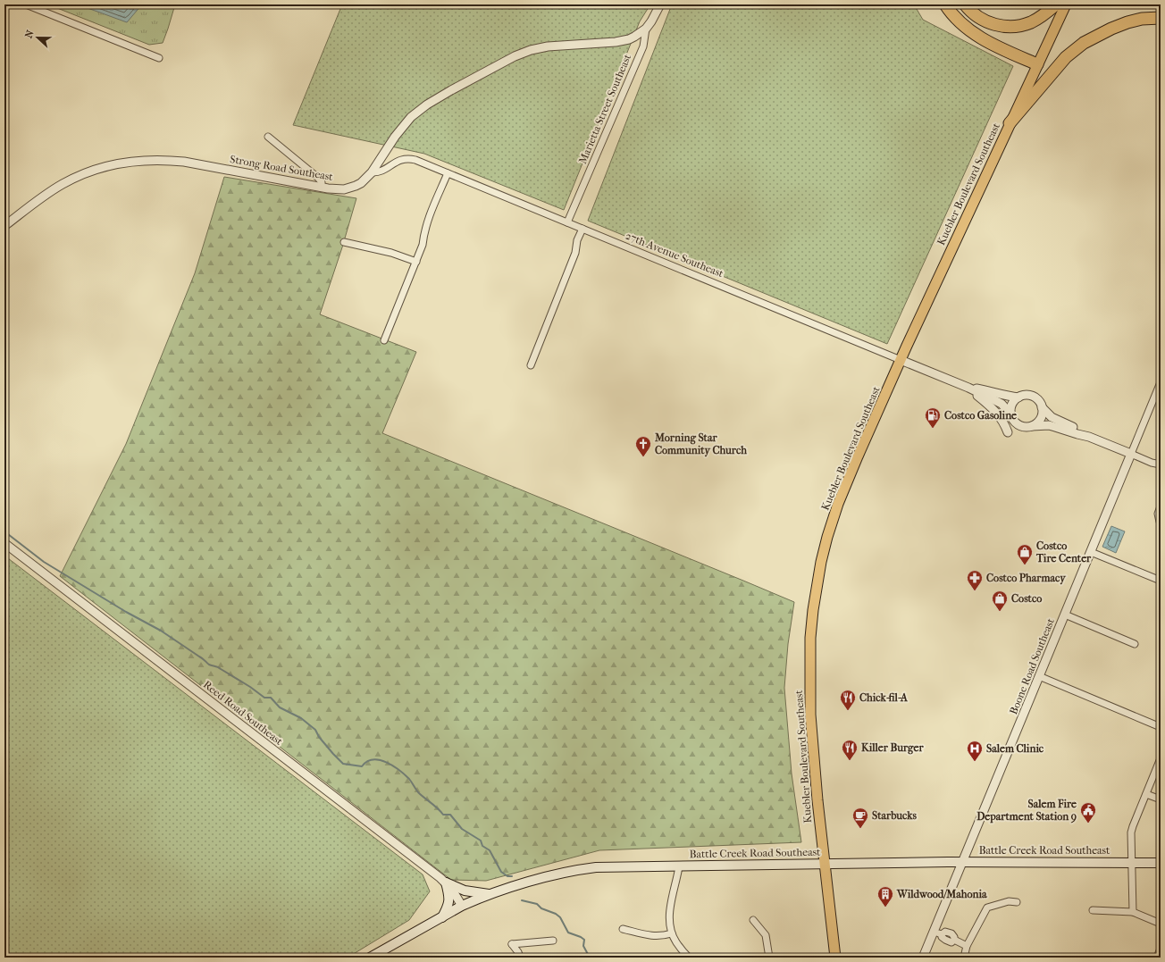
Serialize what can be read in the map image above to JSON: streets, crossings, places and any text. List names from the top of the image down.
{
  "streets": {
    "main road": ["Kuebler Boulevard Southeast", "Battle Creek Road Southeast"],
    "street": [
      "Marietta Street Southeast",
      "Strong Road Southeast",
      "27th Avenue Southeast",
      "Boone Road Southeast",
      "Reed Road Southeast"
    ]
  },
  "crossings": [
    ["Marietta Street Southeast", "Strong Road Southeast"],
    ["Marietta Street Southeast", "27th Avenue Southeast"],
    ["Strong Road Southeast", "27th Avenue Southeast"],
    ["Kuebler Boulevard Southeast", "27th Avenue Southeast"],
    ["Kuebler Boulevard Southeast", "Battle Creek Road Southeast"],
    ["Boone Road Southeast", "Battle Creek Road Southeast"],
    ["Reed Road Southeast", "Battle Creek Road Southeast"]
  ],
  "places": {
    "fuel station": ["Costco Gasoline"],
    "church": ["Morning Star Community Church"],
    "shop": ["Costco Tire Center", "Costco"],
    "pharmacy": ["Costco Pharmacy"],
    "restaurant": ["Chick-fil-A", "Killer Burger"],
    "hospital": ["Salem Clinic"],
    "public building": ["Salem Fire Department Station 9"],
    "cafe": ["Starbucks"],
    "building": ["Wildwood/Mahonia"]
  },
  "north": "left"
}
